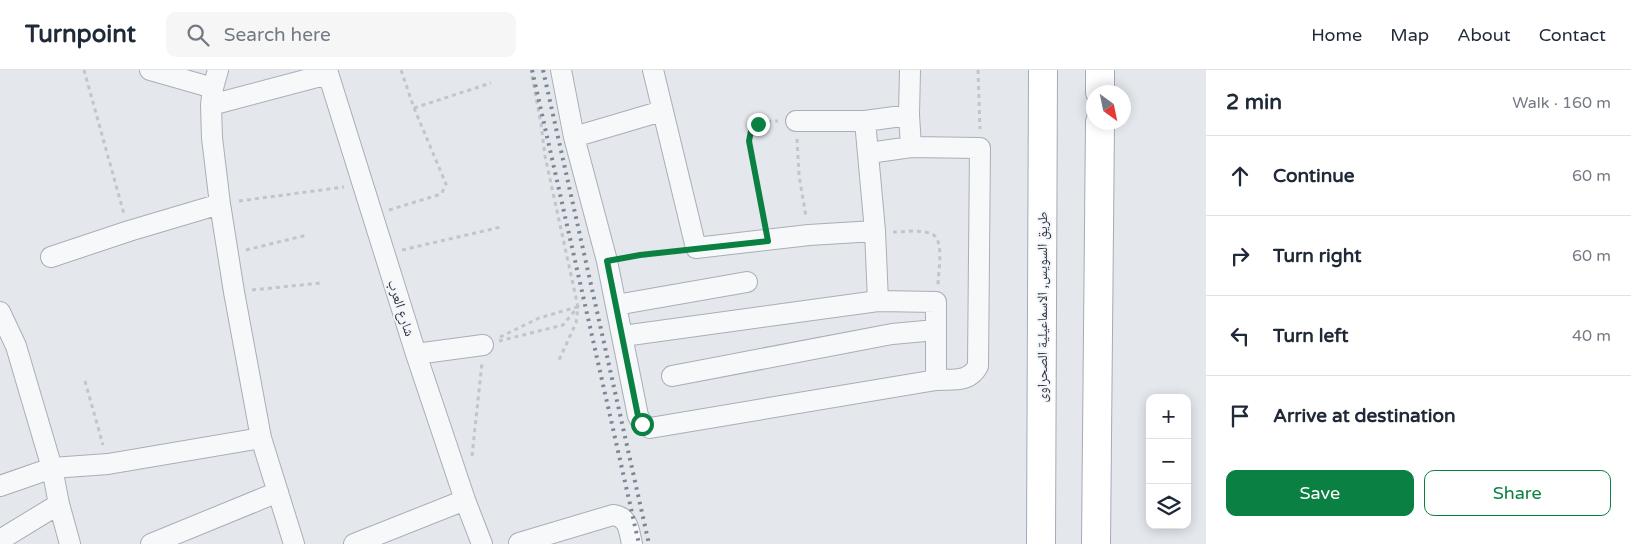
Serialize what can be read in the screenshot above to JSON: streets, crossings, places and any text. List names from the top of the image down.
{
  "streets": {
    "main road": ["طريق السويس, الاسماعيلية الصحراوى"],
    "street": ["شارع العرب"]
  },
  "north": "bottom right",
  "page": {
    "header": "Turnpoint",
    "search": "Search here",
    "nav": [
      "Home",
      "Map",
      "About",
      "Contact"
    ],
    "heading": ["2 min", "Walk · 160 m"],
    "list": [
      ["Continue", "60 m"],
      ["Turn right", "60 m"],
      ["Turn left", "40 m"],
      "Arrive at destination"
    ],
    "map_buttons": ["+", "−"],
    "buttons": ["Save", "Share"]
  }
}
